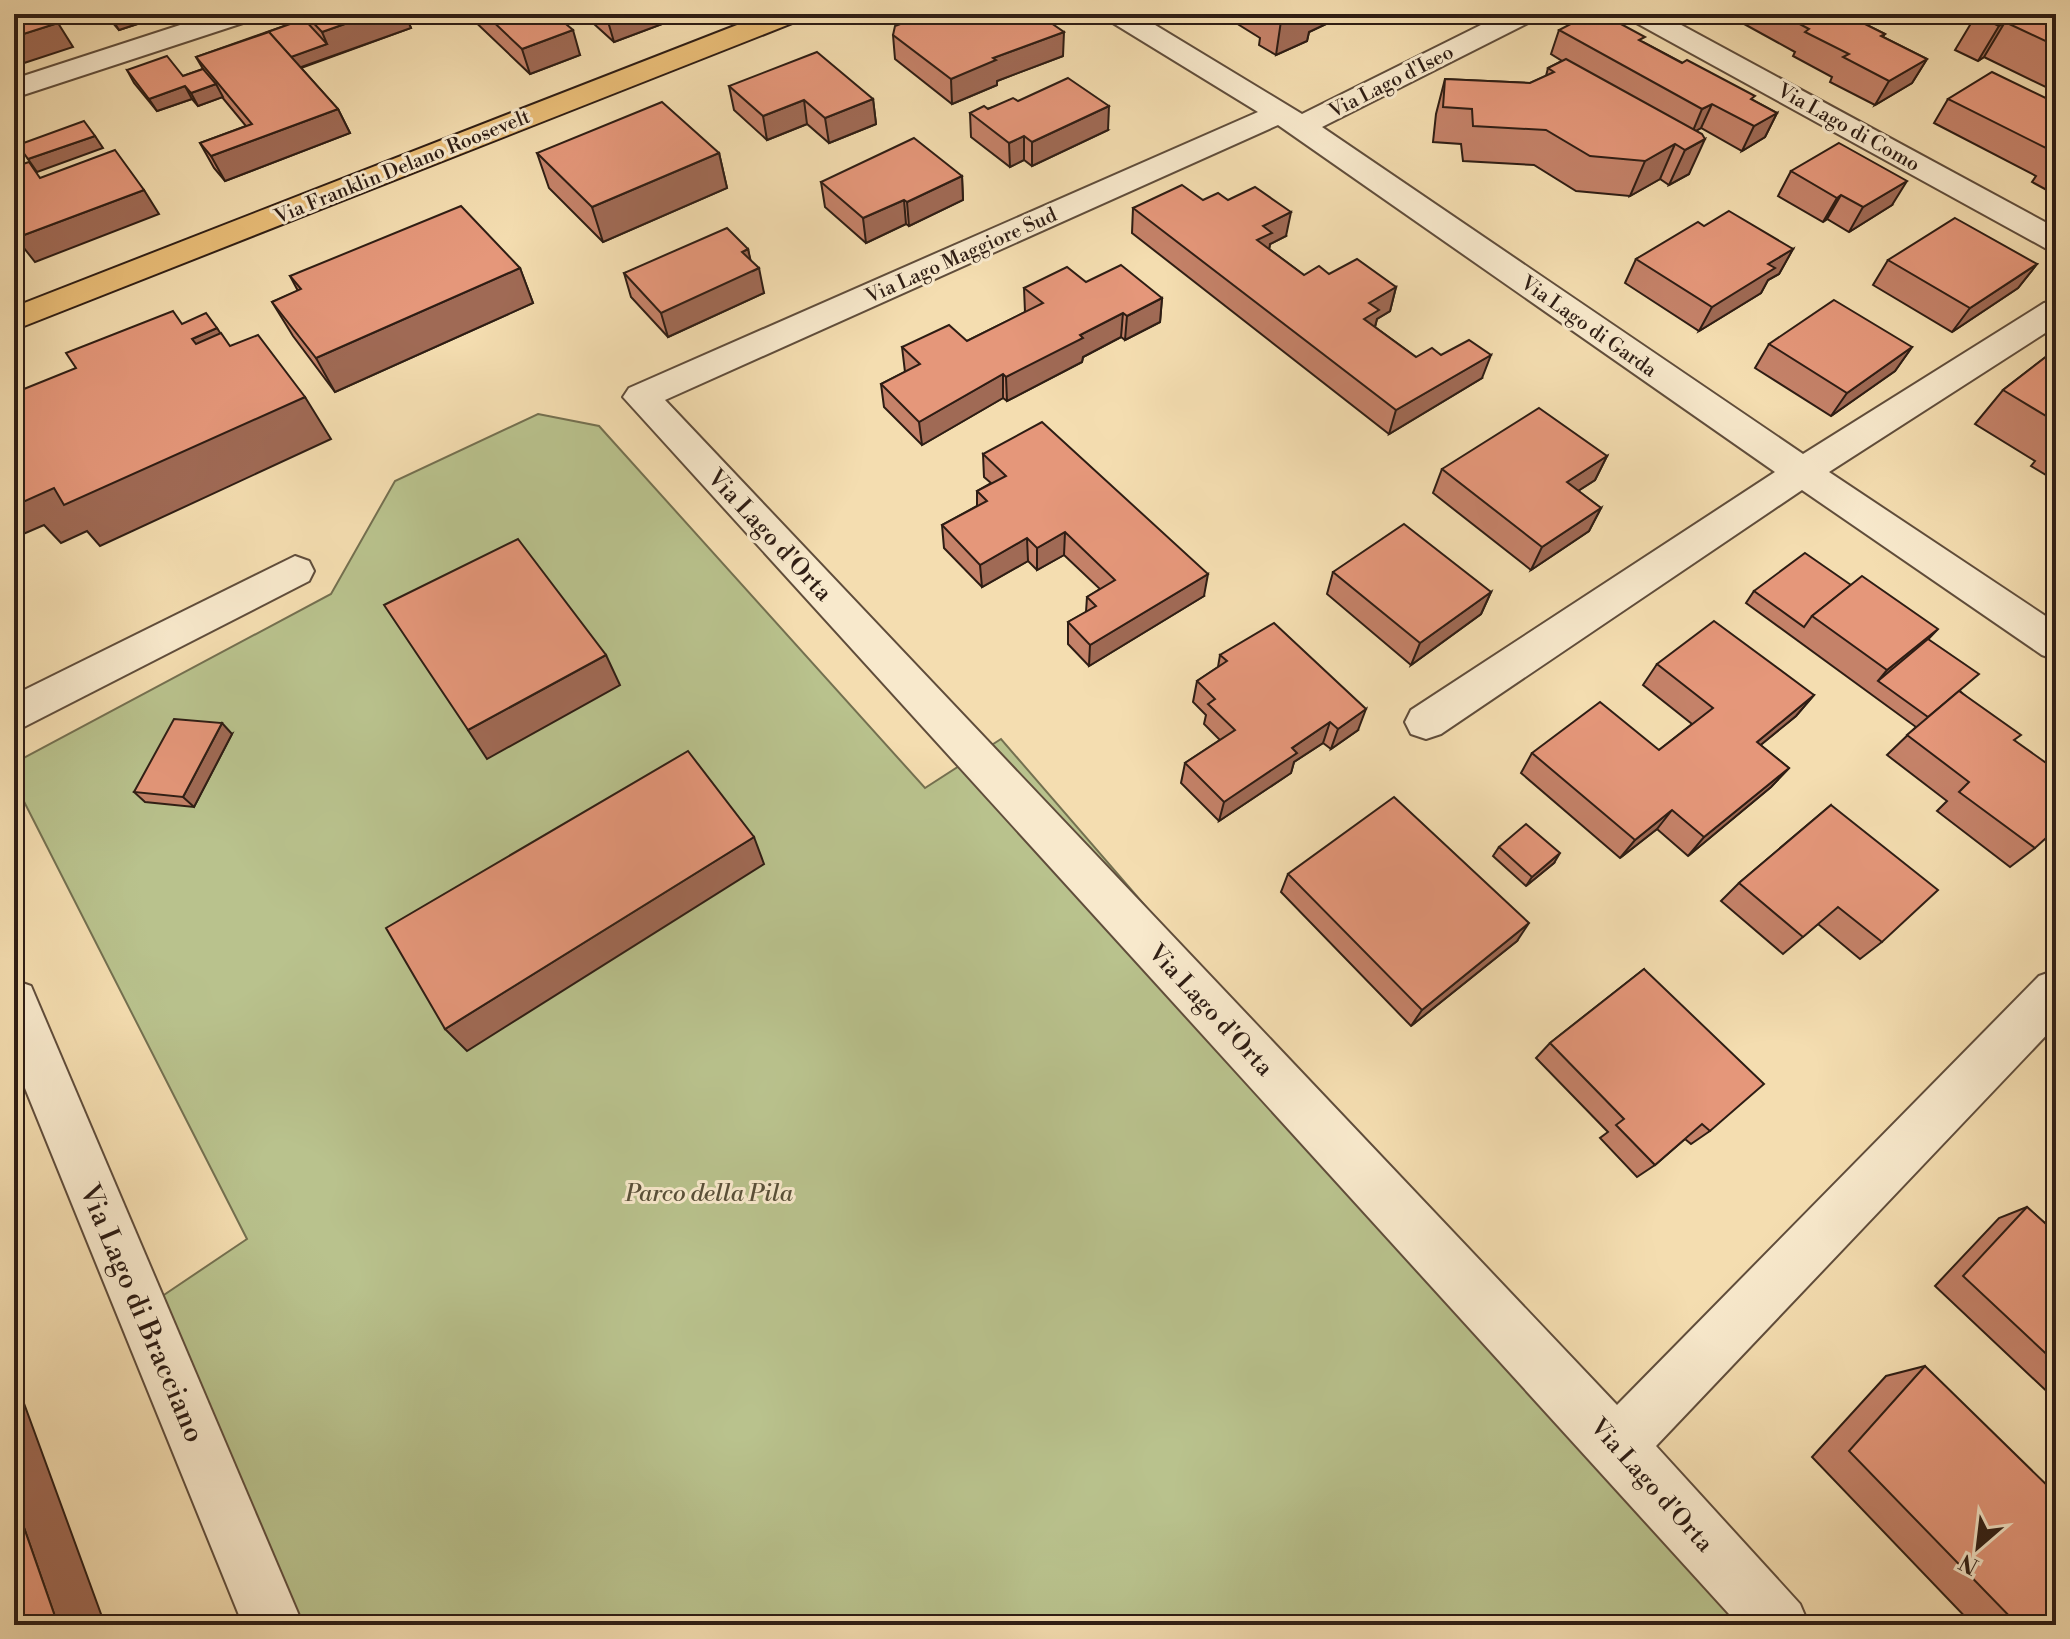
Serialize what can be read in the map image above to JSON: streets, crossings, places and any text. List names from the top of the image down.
{
  "streets": {
    "main road": ["Via Franklin Delano Roosevelt"],
    "street": [
      "Via Lago d'Iseo",
      "Via Lago di Como",
      "Via Lago Maggiore Sud",
      "Via Lago di Garda",
      "Via Lago d'Orta",
      "Via Lago di Bracciano"
    ]
  },
  "crossings": [
    ["Via Lago d'Iseo", "Via Lago Maggiore Sud"],
    ["Via Lago d'Iseo", "Via Lago di Garda"],
    ["Via Lago Maggiore Sud", "Via Lago di Garda"],
    ["Via Lago Maggiore Sud", "Via Lago d'Orta"]
  ],
  "parks": ["Parco della Pila"],
  "north": "bottom left"
}
